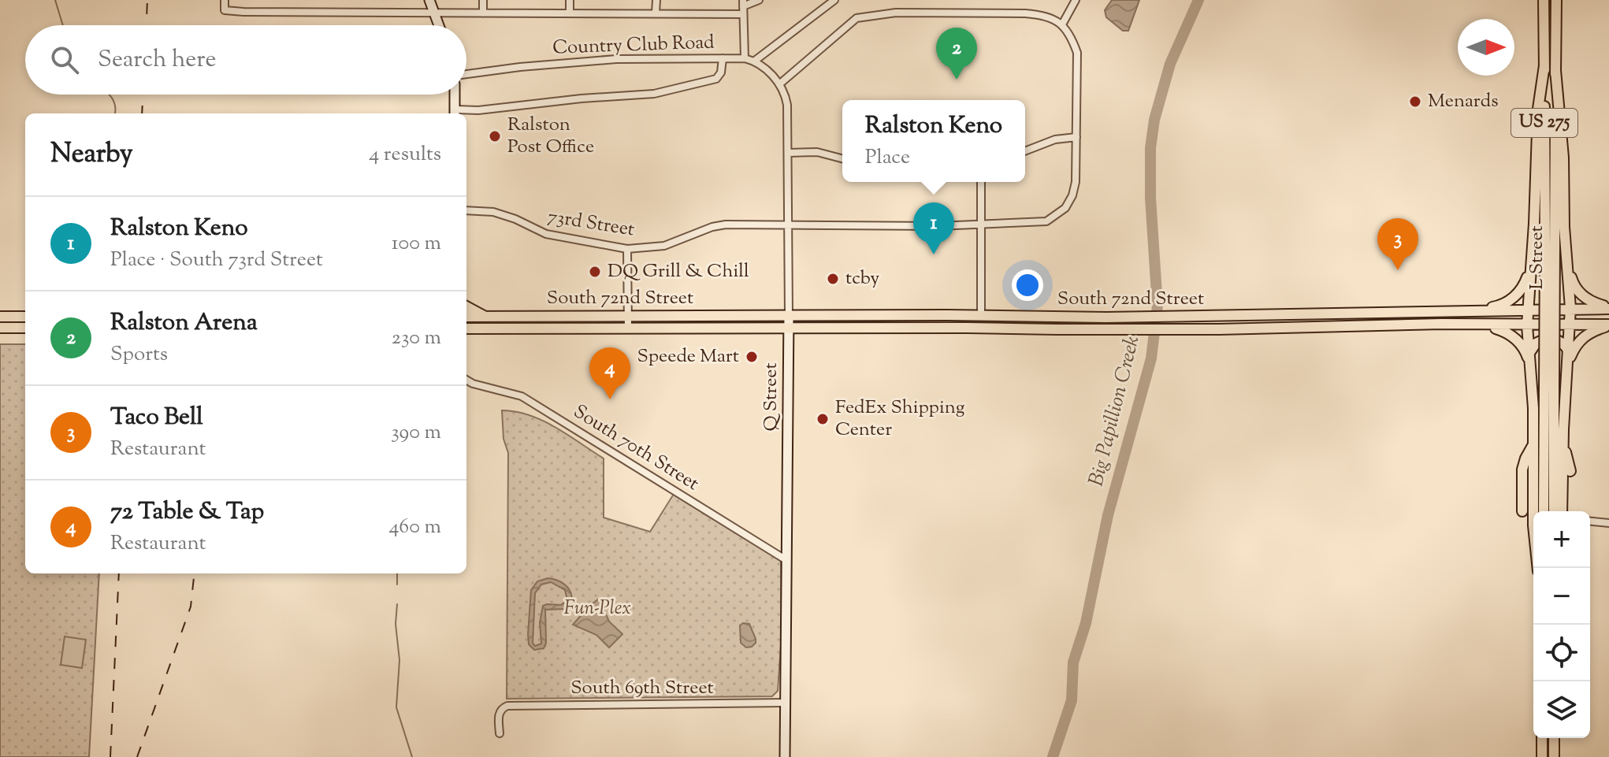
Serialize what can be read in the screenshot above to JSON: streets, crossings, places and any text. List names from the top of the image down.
{
  "streets": {
    "main road": [
      "US 275",
      "L Street",
      "South 72nd Street",
      "Q Street"
    ],
    "street": [
      "Country Club Road",
      "73rd Street",
      "South 70th Street",
      "South 69th Street"
    ]
  },
  "crossings": [
    ["73rd Street", "Q Street"],
    ["South 72nd Street", "Q Street"],
    ["Q Street", "South 70th Street"],
    ["Q Street", "South 69th Street"]
  ],
  "water": ["Big Papillion Creek"],
  "parks": ["Fun-Plex"],
  "places": [
    "Menards",
    "Ralston Post Office",
    "DQ Grill & Chill",
    "tcby",
    "Speede Mart",
    "FedEx Shipping Center"
  ],
  "north": "right",
  "page": {
    "search": "Search here",
    "pins": [
      "2",
      "1",
      "3",
      "4"
    ],
    "popup": ["Ralston Keno", "Place"],
    "heading": ["Nearby", "4 results"],
    "list": [
      {
        "mark": "1",
        "name": "Ralston Keno",
        "note": "Place · South 73rd Street",
        "value": "100 m"
      },
      {
        "mark": "2",
        "name": "Ralston Arena",
        "note": "Sports",
        "value": "230 m"
      },
      {
        "mark": "3",
        "name": "Taco Bell",
        "note": "Restaurant",
        "value": "390 m"
      },
      {
        "mark": "4",
        "name": "72 Table & Tap",
        "note": "Restaurant",
        "value": "460 m"
      }
    ],
    "map_buttons": ["+", "−"]
  }
}
